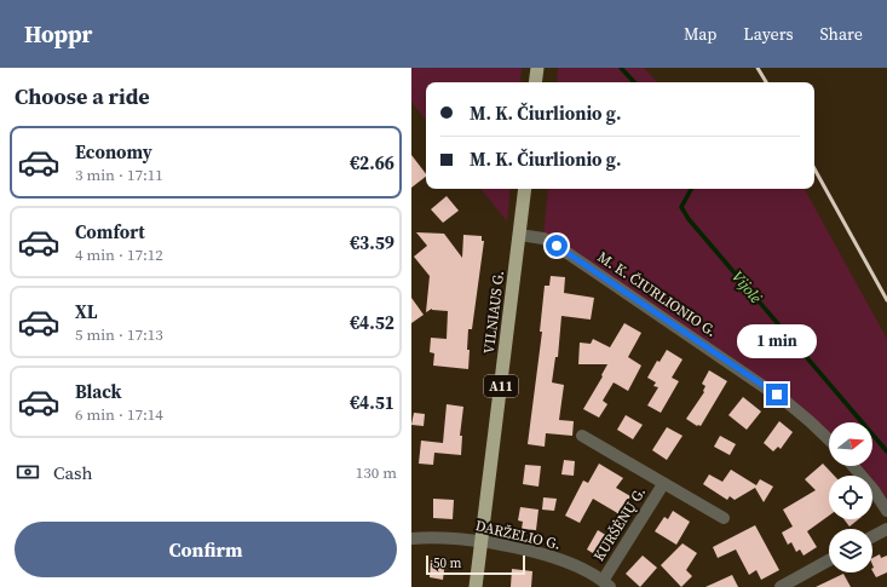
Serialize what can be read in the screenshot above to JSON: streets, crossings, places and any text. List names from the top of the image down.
{
  "streets": {
    "highway": ["VILNIAUS G.", "A11"],
    "street": ["M. K. ČIURLIONIO G.", "KURŠĖNŲ G.", "DARŽELIO G."]
  },
  "crossings": [
    ["M. K. ČIURLIONIO G.", "VILNIAUS G."],
    ["VILNIAUS G.", "DARŽELIO G."],
    ["KURŠĖNŲ G.", "DARŽELIO G."]
  ],
  "water": ["Vijolė"],
  "scale_bar": "50 m",
  "north": "right",
  "page": {
    "header": "Hoppr",
    "nav": ["Map", "Layers", "Share"],
    "heading": "Choose a ride",
    "banner": ["M. K. Čiurlionio g.", "M. K. Čiurlionio g."],
    "list": [
      {
        "name": "Economy",
        "note": "3 min · 17:11",
        "value": "€2.66"
      },
      {
        "name": "Comfort",
        "note": "4 min · 17:12",
        "value": "€3.59"
      },
      {
        "name": "XL",
        "note": "5 min · 17:13",
        "value": "€4.52"
      },
      {
        "name": "Black",
        "note": "6 min · 17:14",
        "value": "€4.51"
      }
    ],
    "bubble": "1 min",
    "pay": ["Cash", "130 m"],
    "buttons": "Confirm",
    "scale": "50 m"
  }
}
